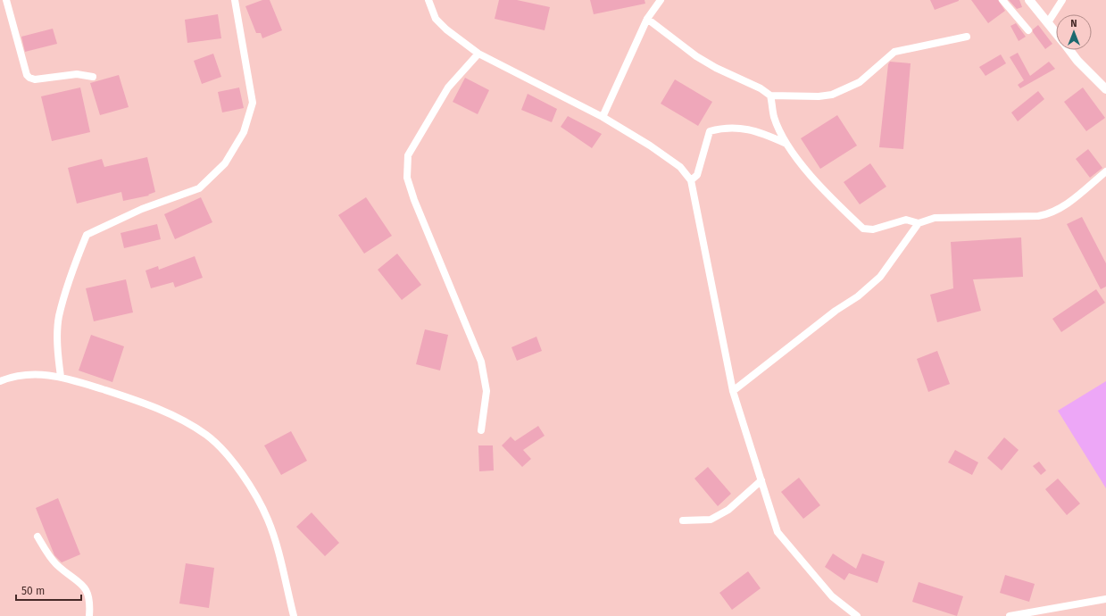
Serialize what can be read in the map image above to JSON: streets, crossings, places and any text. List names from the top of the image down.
{
  "scale_bar": "50 m",
  "north": "top"
}
